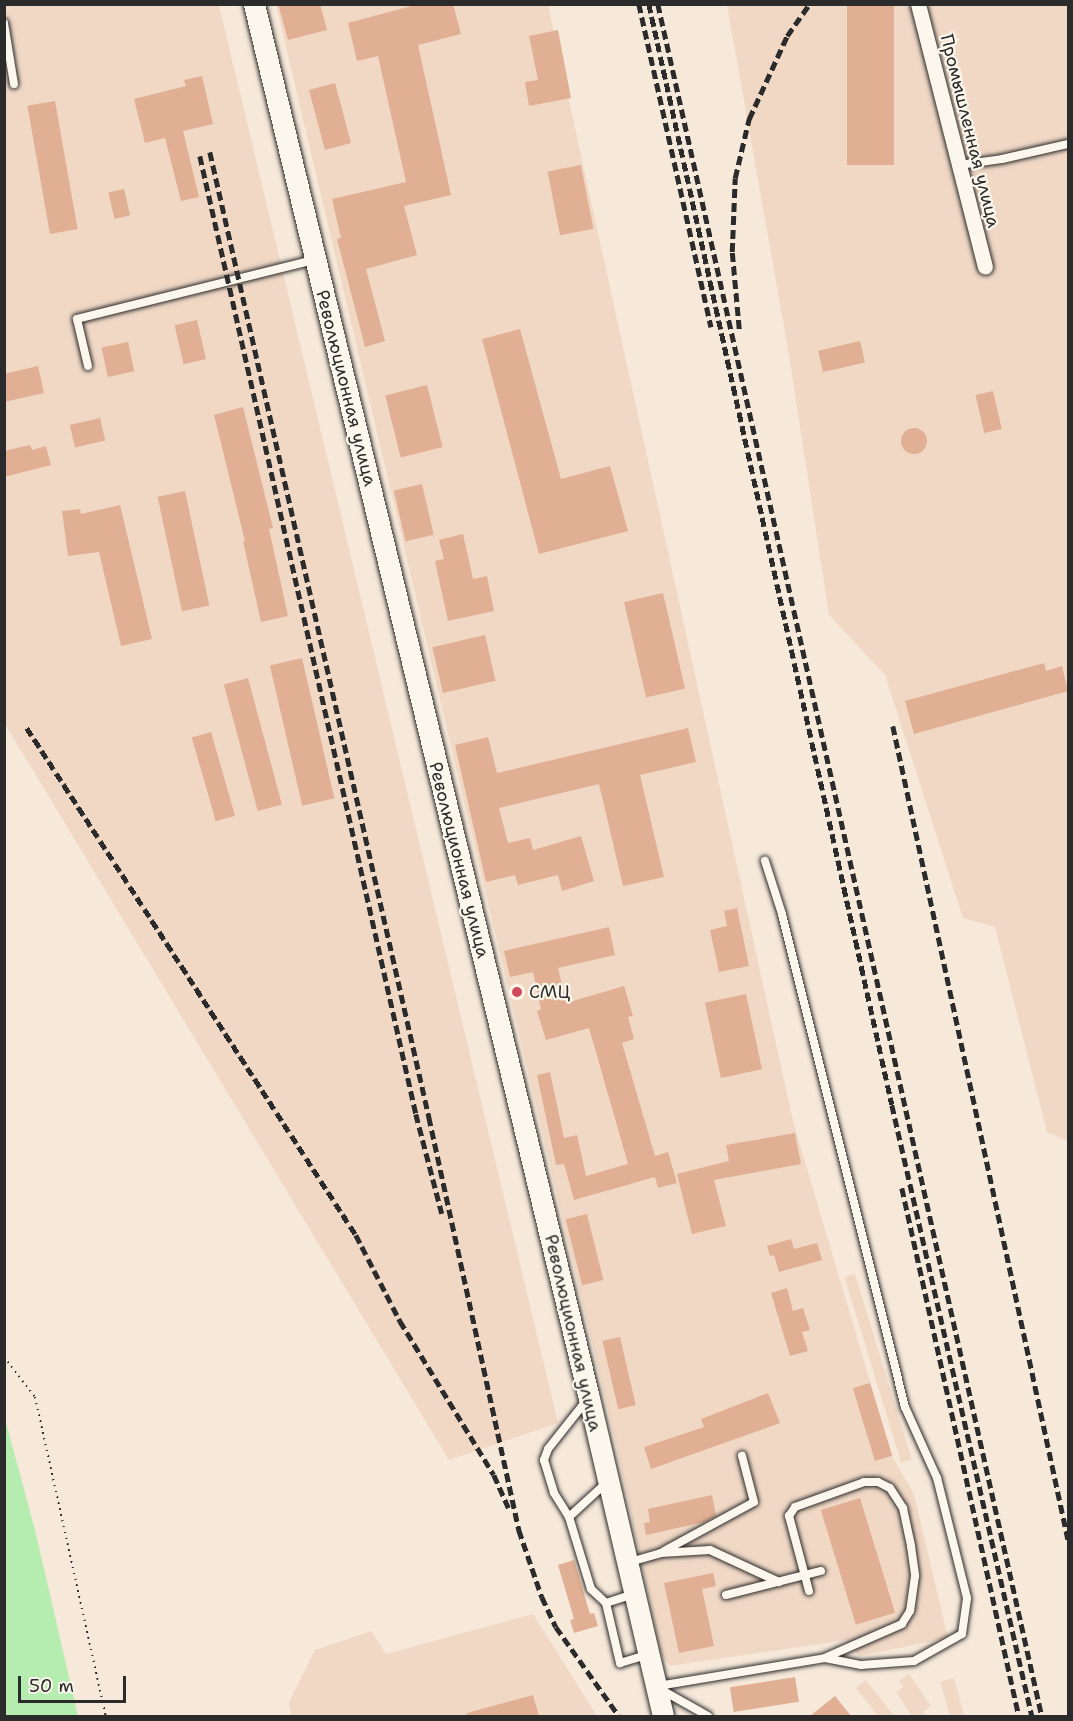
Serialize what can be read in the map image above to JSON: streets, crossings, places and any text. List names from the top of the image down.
{
  "streets": {
    "main road": ["Революционная улица"],
    "street": ["Промышленная улица"]
  },
  "places": ["СМЦ"],
  "scale_bar": "50 m"
}
